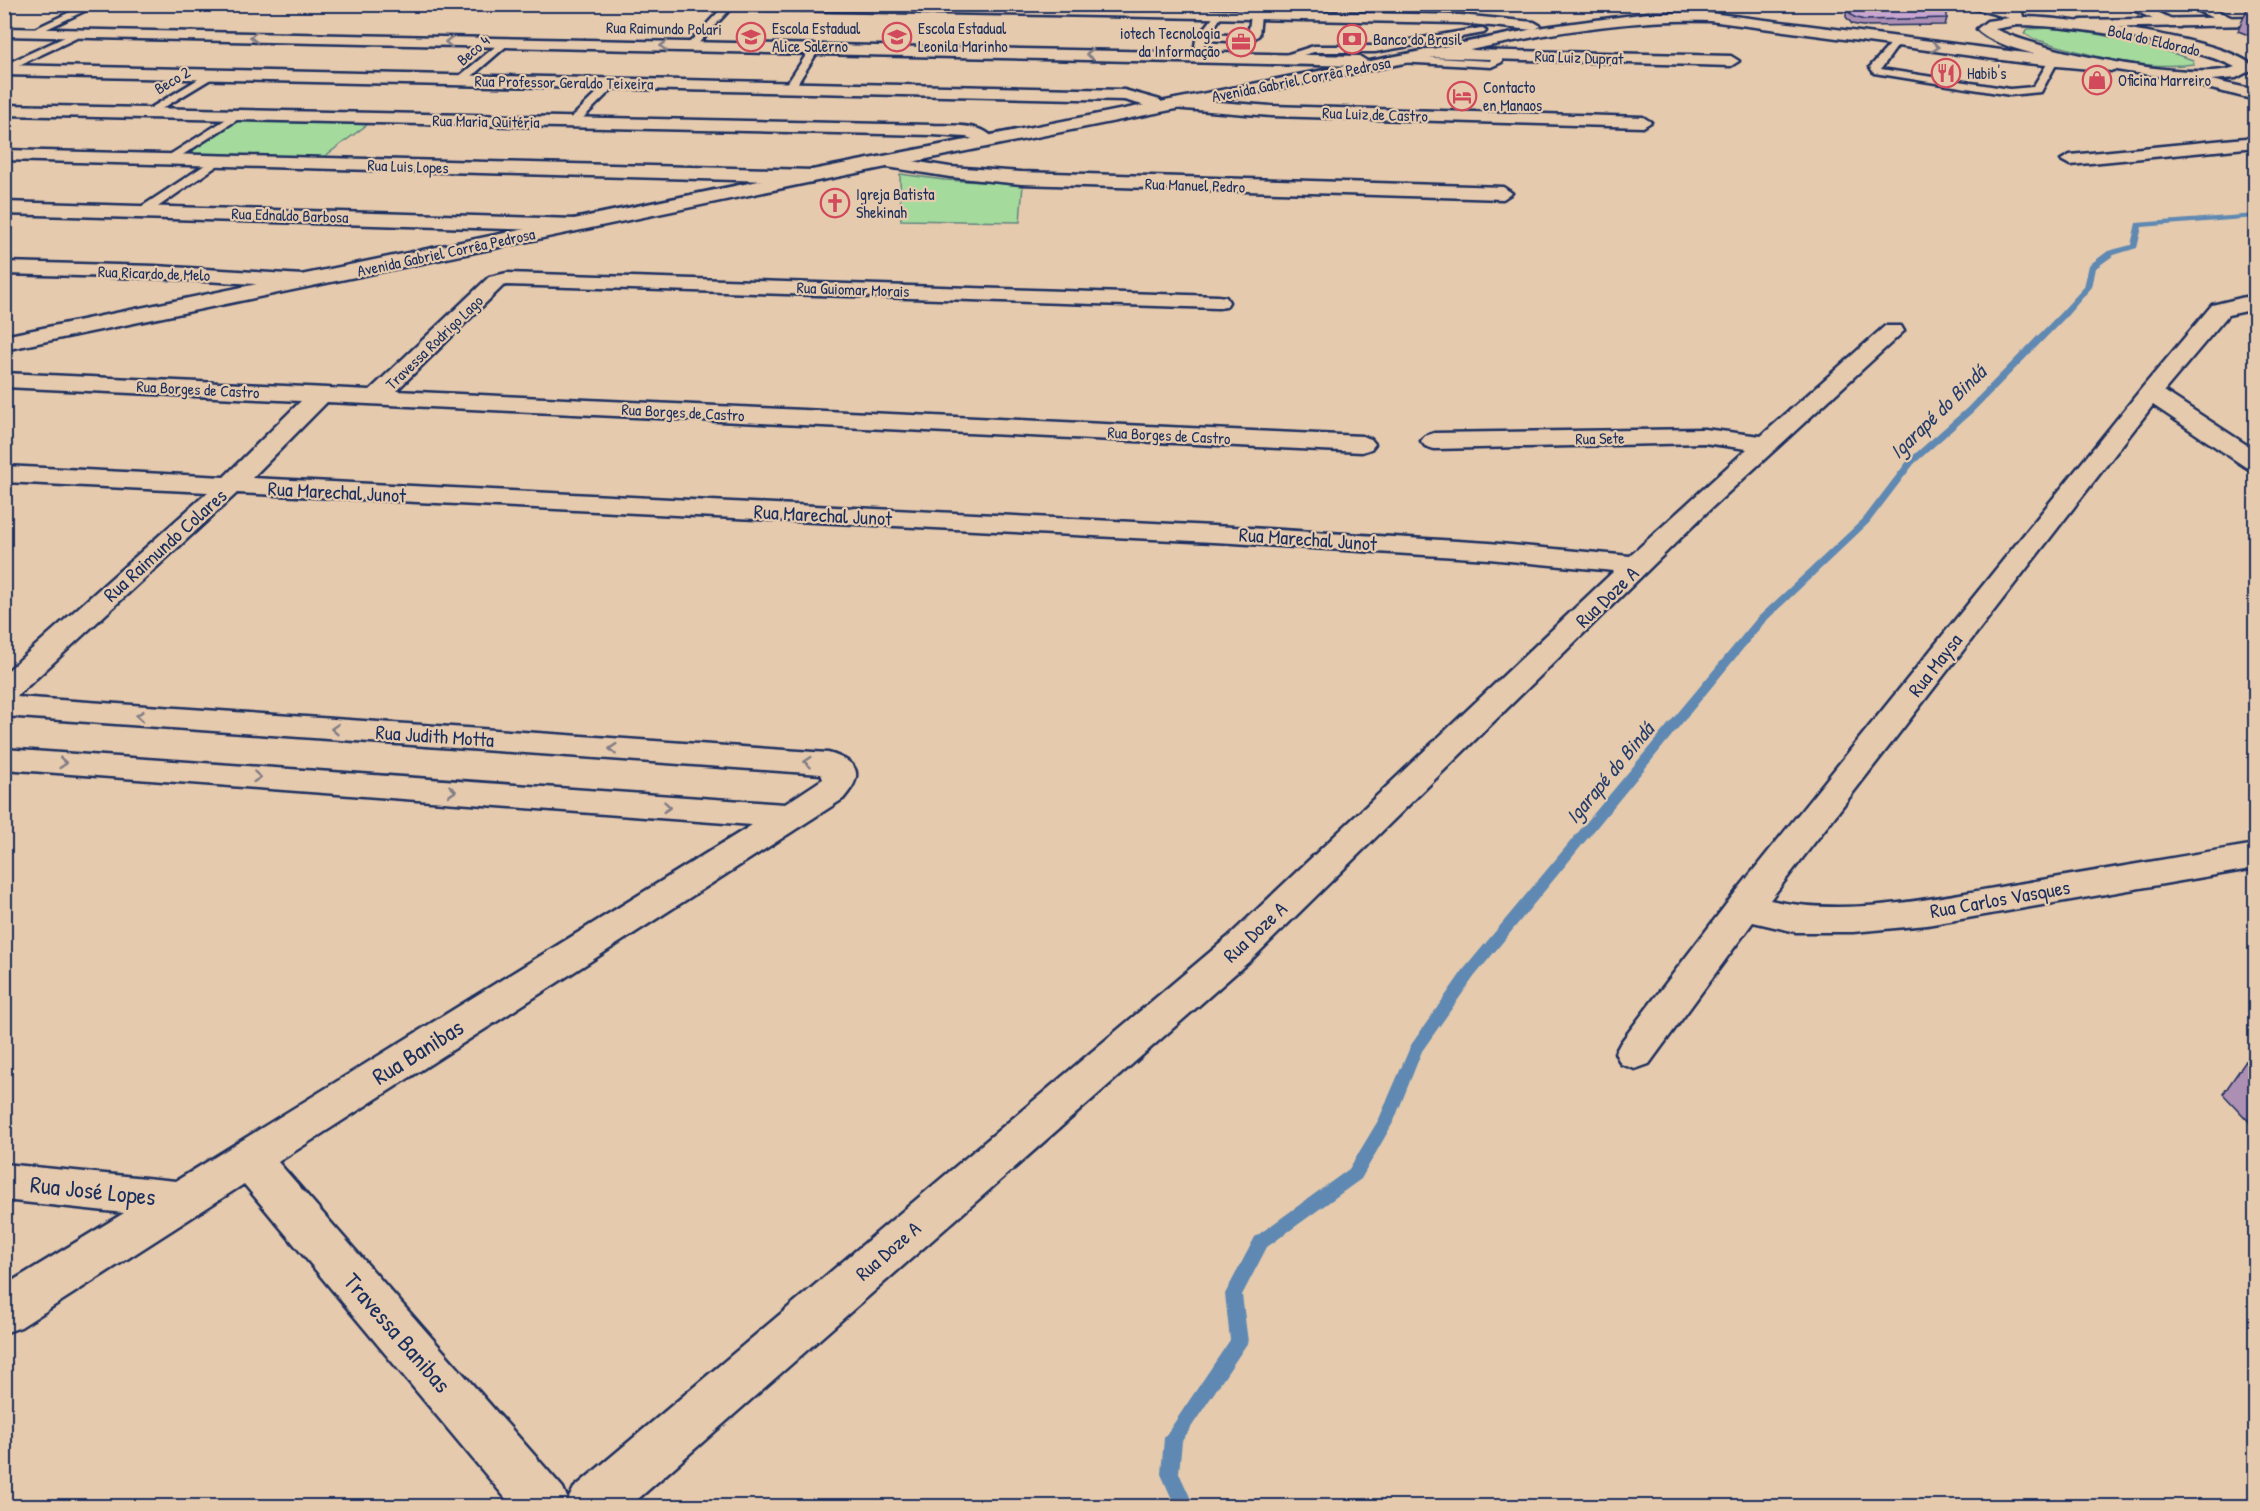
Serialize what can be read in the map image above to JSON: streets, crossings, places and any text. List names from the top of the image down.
{
  "streets": {
    "street": [
      "Rua Raimundo Polari",
      "Bola do Eldorado",
      "Rua Luiz Duprat",
      "Avenida Gabriel Corrêa Pedrosa",
      "Rua Professor Geraldo Teixeira",
      "Rua Luiz de Castro",
      "Rua Maria Quitéria",
      "Rua Luis Lopes",
      "Rua Manuel Pedro",
      "Rua Ednaldo Barbosa",
      "Rua Ricardo de Melo",
      "Rua Guiomar Morais",
      "Travessa Rodrigo Lago",
      "Rua Borges de Castro",
      "Rua Sete",
      "Rua Marechal Junot",
      "Rua Raimundo Colares",
      "Rua Doze A",
      "Rua Maysa",
      "Rua Judith Motta",
      "Rua Carlos Vasques",
      "Rua Banibas",
      "Rua José Lopes",
      "Travessa Banibas"
    ],
    "lane": ["Beco 4", "Beco 2"]
  },
  "crossings": [
    ["Rua Raimundo Polari", "Beco 4"],
    ["Rua Raimundo Polari", "Avenida Gabriel Corrêa Pedrosa"],
    ["Bola do Eldorado", "Avenida Gabriel Corrêa Pedrosa"],
    ["Beco 4", "Rua Professor Geraldo Teixeira"],
    ["Rua Luiz Duprat", "Avenida Gabriel Corrêa Pedrosa"],
    ["Avenida Gabriel Corrêa Pedrosa", "Rua Professor Geraldo Teixeira"],
    ["Avenida Gabriel Corrêa Pedrosa", "Rua Luiz de Castro"],
    ["Avenida Gabriel Corrêa Pedrosa", "Rua Maria Quitéria"],
    ["Avenida Gabriel Corrêa Pedrosa", "Rua Luis Lopes"],
    ["Avenida Gabriel Corrêa Pedrosa", "Rua Manuel Pedro"],
    ["Avenida Gabriel Corrêa Pedrosa", "Rua Ednaldo Barbosa"],
    ["Avenida Gabriel Corrêa Pedrosa", "Rua Ricardo de Melo"],
    ["Beco 2", "Rua Professor Geraldo Teixeira"],
    ["Beco 2", "Rua Maria Quitéria"],
    ["Rua Guiomar Morais", "Travessa Rodrigo Lago"],
    ["Travessa Rodrigo Lago", "Rua Borges de Castro"],
    ["Rua Borges de Castro", "Rua Raimundo Colares"],
    ["Rua Sete", "Rua Doze A"],
    ["Rua Marechal Junot", "Rua Raimundo Colares"],
    ["Rua Marechal Junot", "Rua Doze A"],
    ["Rua Maysa", "Rua Carlos Vasques"],
    ["Rua Judith Motta", "Rua Banibas"],
    ["Rua Banibas", "Rua José Lopes"],
    ["Rua Banibas", "Travessa Banibas"]
  ],
  "water": ["Igarapé do Bindá"],
  "places": {
    "school or university": ["Escola Estadual Alice Salerno", "Escola Estadual Leonila Marinho"],
    "bank": ["Banco do Brasil"],
    "office": ["iotech Tecnologia da Informação"],
    "restaurant": ["Habib's"],
    "shop": ["Oficina Marreiro"],
    "hotel": ["Contacto en Manaos"],
    "church": ["Igreja Batista Shekinah"]
  }
}
